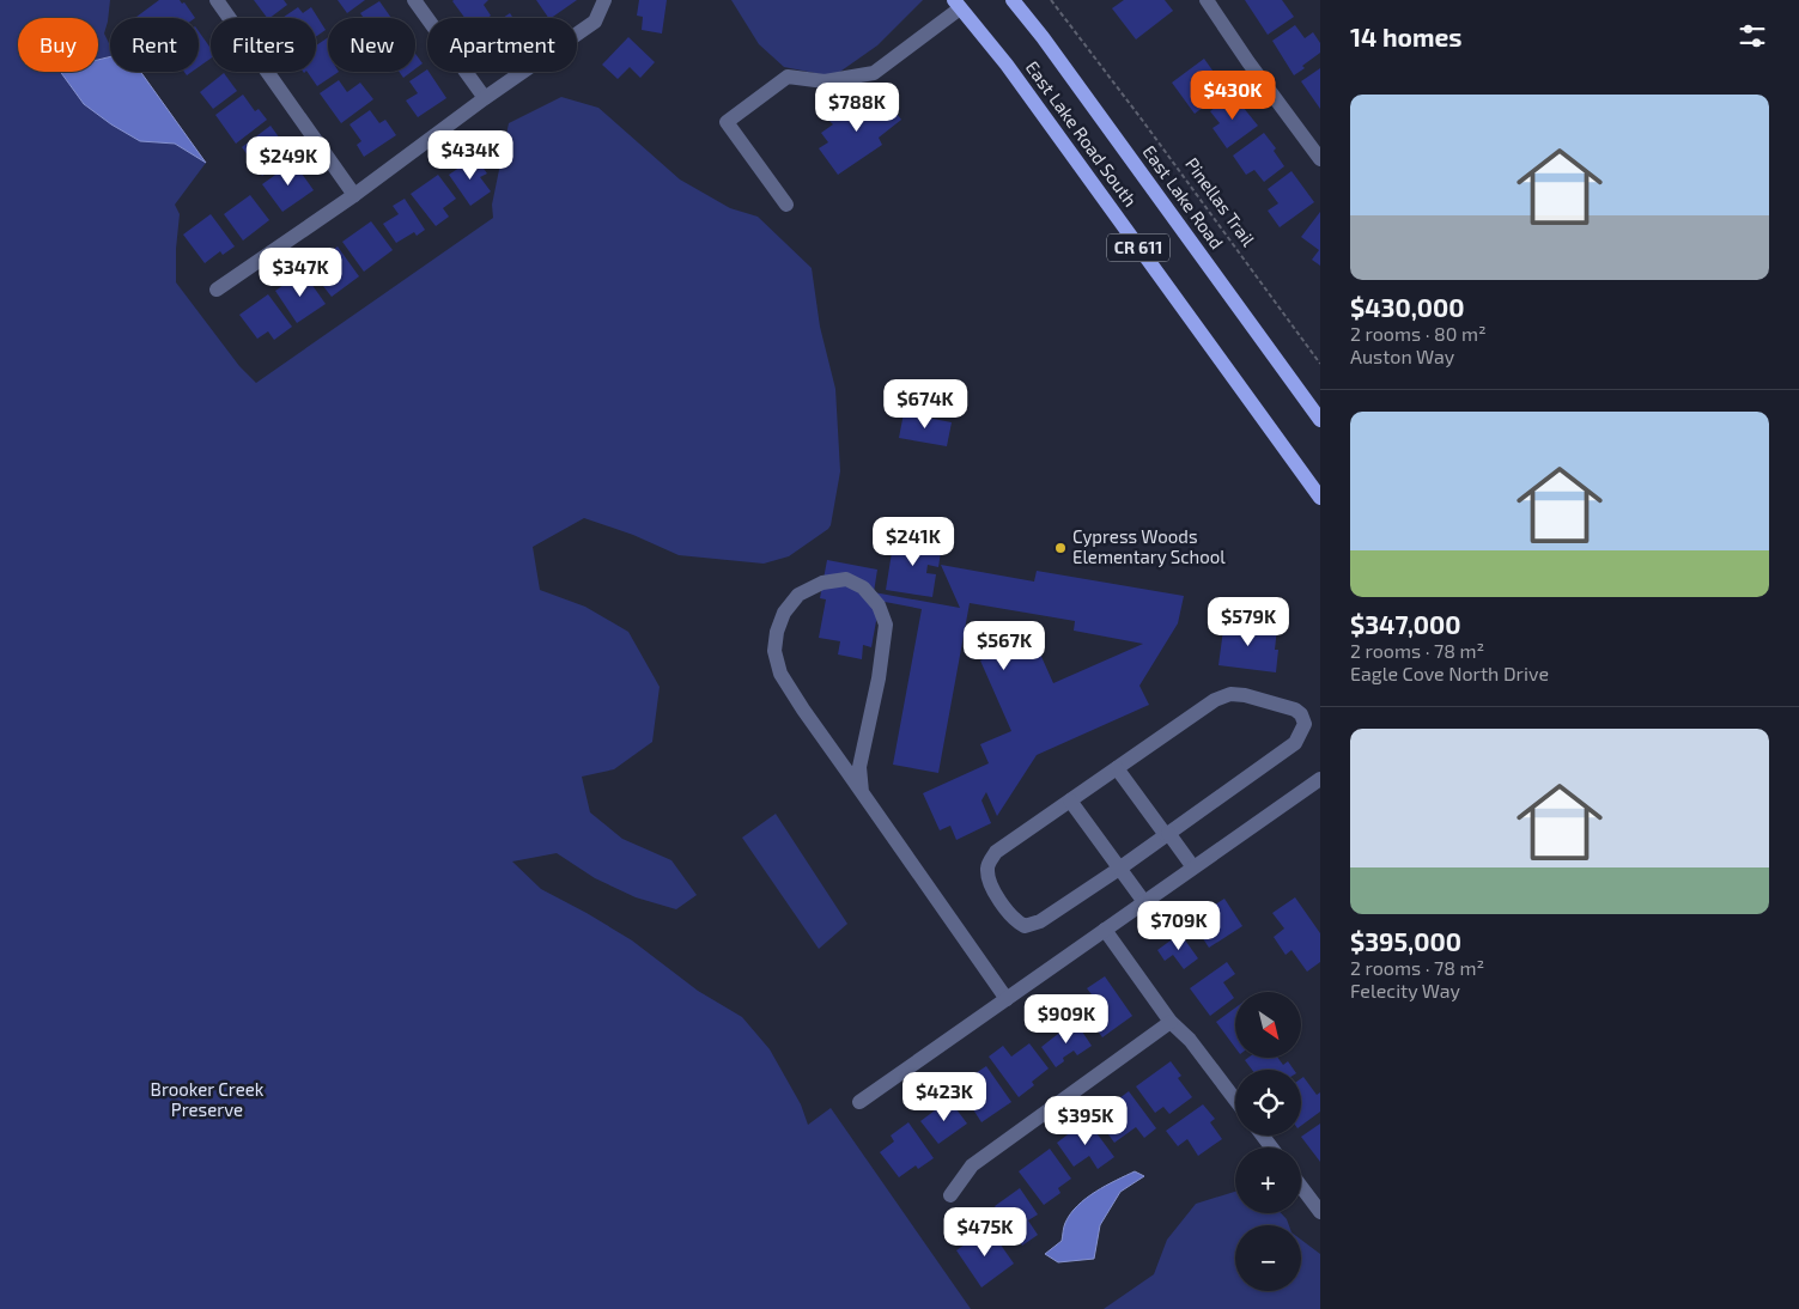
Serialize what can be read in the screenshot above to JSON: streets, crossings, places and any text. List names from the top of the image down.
{
  "streets": {
    "main road": ["East Lake Road South", "East Lake Road", "CR 611"],
    "path": ["Pinellas Trail"]
  },
  "parks": ["Brooker Creek Preserve"],
  "places": ["Cypress Woods Elementary School"],
  "north": "bottom right",
  "page": {
    "heading": "14 homes",
    "chip": [
      "Buy",
      "Rent",
      "Filters",
      "New",
      "Apartment"
    ],
    "price": [
      "$430K",
      "$788K",
      "$434K",
      "$249K",
      "$347K",
      "$674K",
      "$241K",
      "$579K",
      "$567K",
      "$709K",
      "$909K",
      "$423K",
      "$395K",
      "$475K"
    ],
    "list": [
      {
        "name": "$430,000",
        "note": "2 rooms · 80 m² · Auston Way"
      },
      {
        "name": "$347,000",
        "note": "2 rooms · 78 m² · Eagle Cove North Drive"
      },
      {
        "name": "$395,000",
        "note": "2 rooms · 78 m² · Felecity Way"
      }
    ],
    "map_buttons": ["+", "−"]
  }
}
